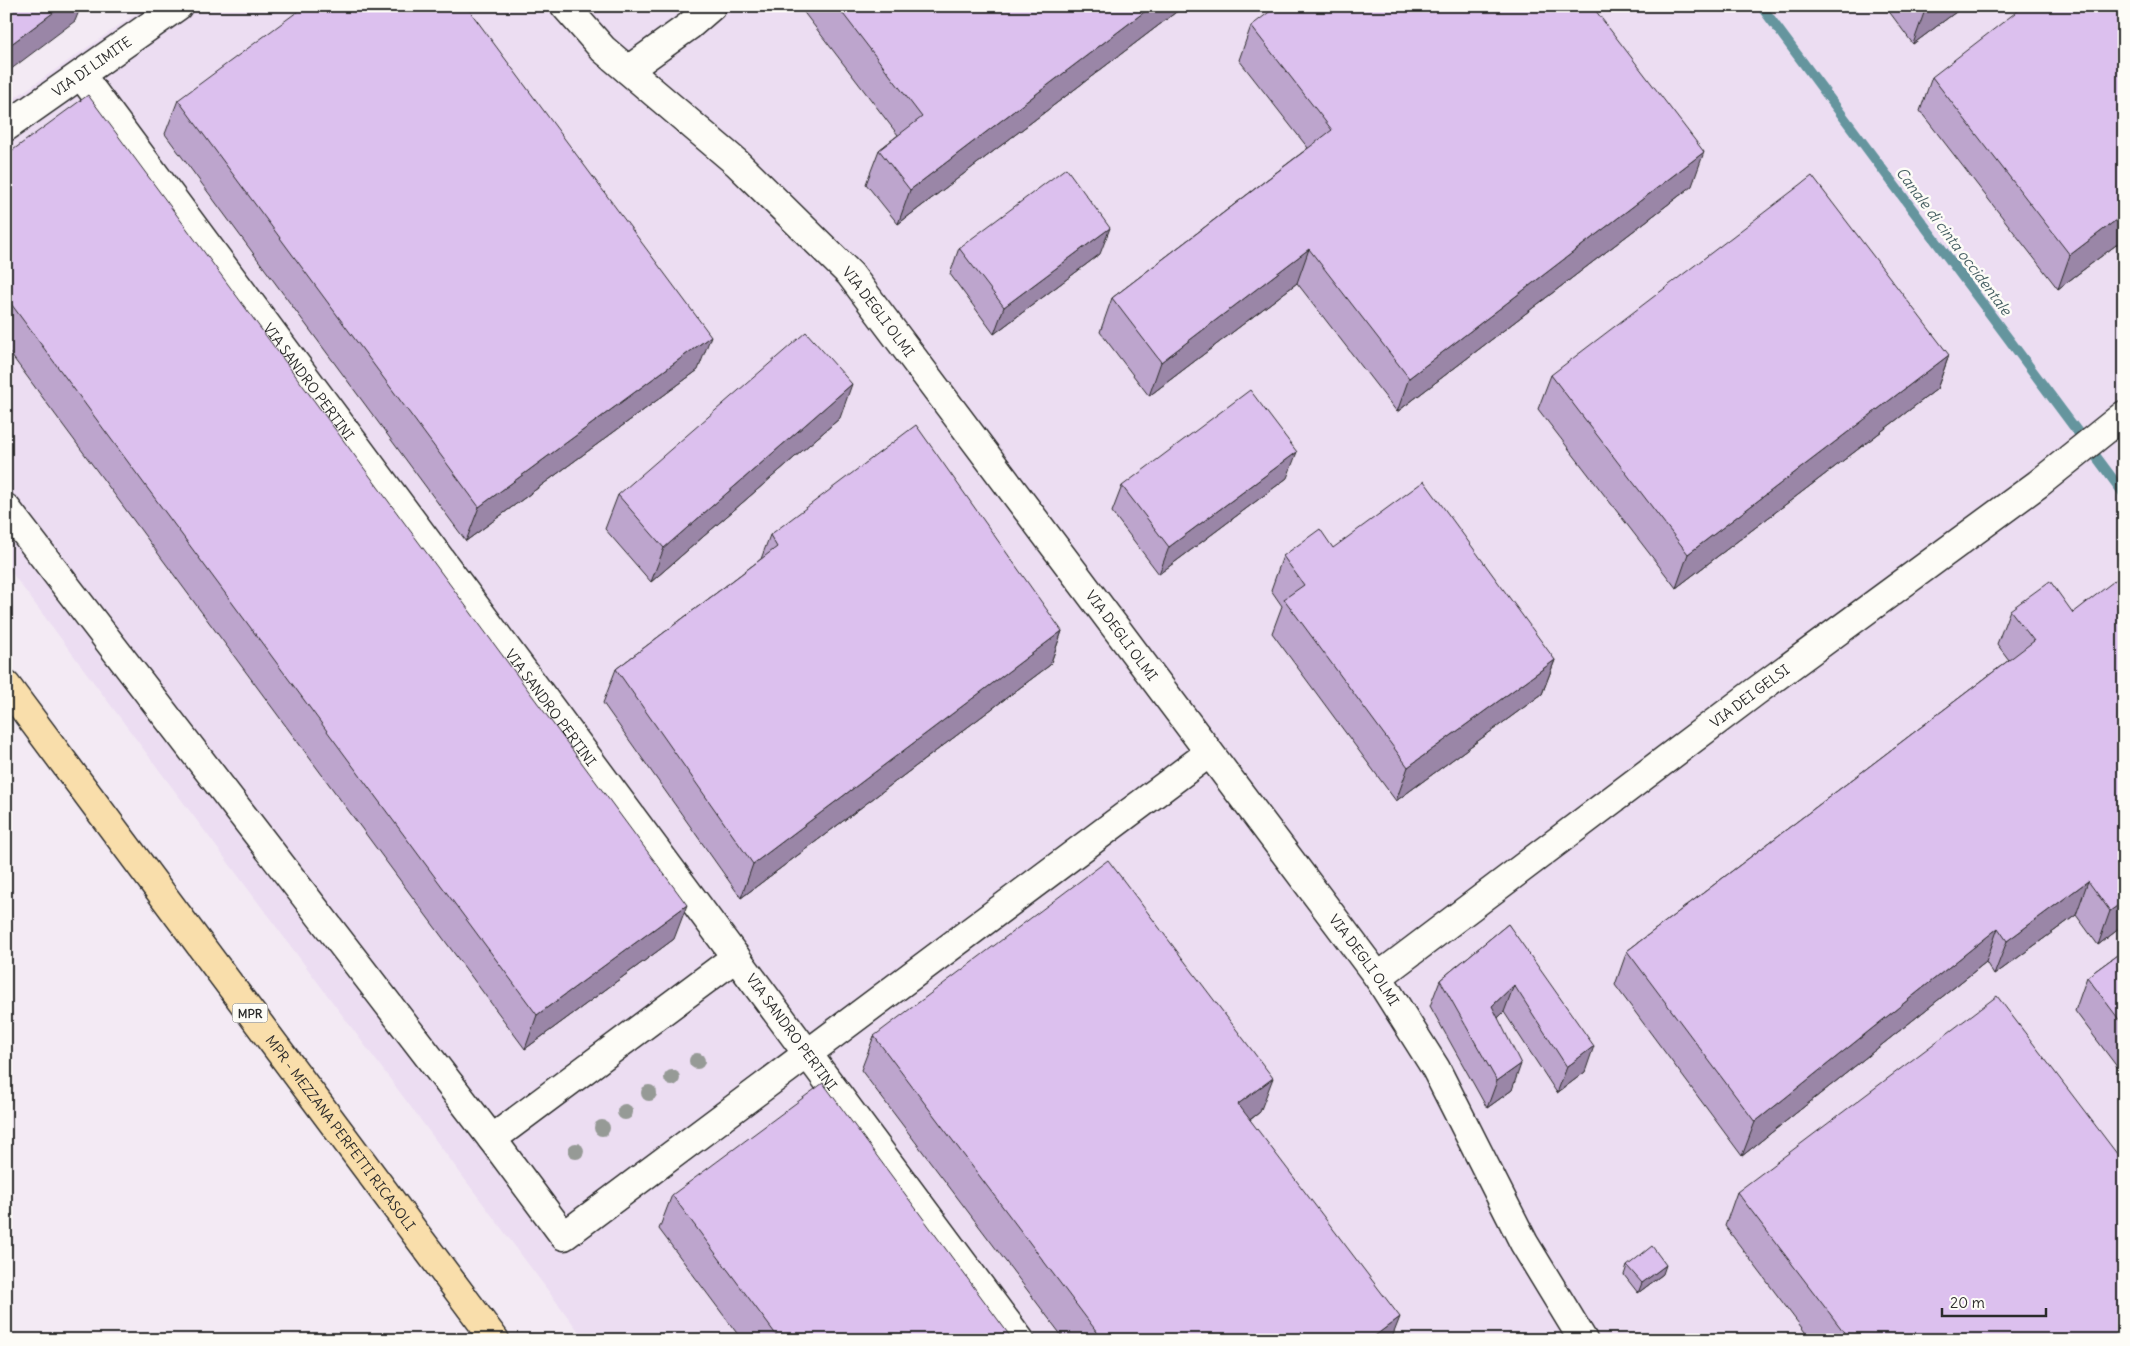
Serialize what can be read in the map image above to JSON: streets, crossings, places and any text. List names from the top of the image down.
{
  "streets": {
    "main road": ["MPR", "MPR - MEZZANA PERFETTI RICASOLI"],
    "street": [
      "VIA DI LIMITE",
      "VIA DEGLI OLMI",
      "VIA SANDRO PERTINI",
      "VIA DEI GELSI"
    ]
  },
  "crossings": [
    ["VIA DI LIMITE", "VIA SANDRO PERTINI"],
    ["VIA DEGLI OLMI", "VIA DEI GELSI"]
  ],
  "water": ["Canale di cinta occidentale"],
  "scale_bar": "20 m"
}
